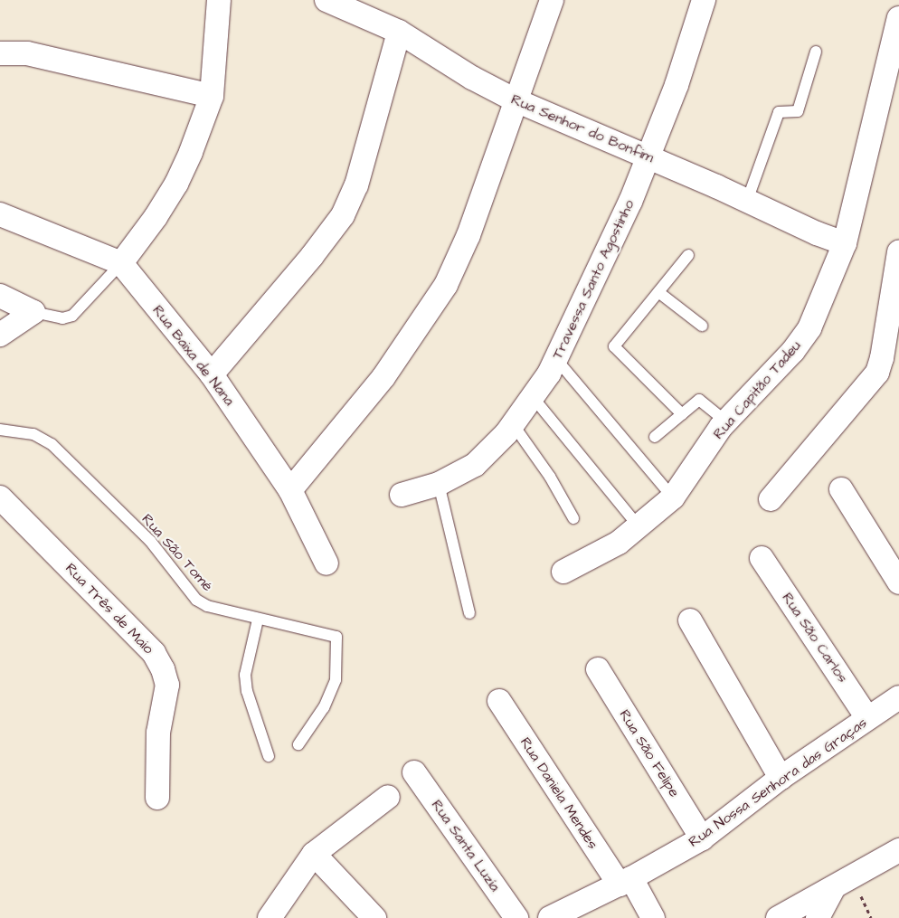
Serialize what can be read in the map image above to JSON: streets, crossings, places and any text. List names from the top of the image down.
{
  "streets": {
    "street": [
      "Rua Senhor do Bonfim",
      "Travessa Santo Agostinho",
      "Rua Baixa de Nana",
      "Rua Capitão Tadeu",
      "Rua Três de Maio",
      "Rua São Carlos",
      "Rua São Felipe",
      "Rua Nossa Senhora das Graças",
      "Rua Daniela Mendes",
      "Rua Santa Luzía"
    ],
    "lane": ["Rua São Tomé"]
  },
  "crossings": [
    ["Rua Senhor do Bonfim", "Travessa Santo Agostinho"],
    ["Rua Senhor do Bonfim", "Rua Capitão Tadeu"],
    ["Rua São Carlos", "Rua Nossa Senhora das Graças"],
    ["Rua São Felipe", "Rua Nossa Senhora das Graças"],
    ["Rua Nossa Senhora das Graças", "Rua Daniela Mendes"]
  ]
}
